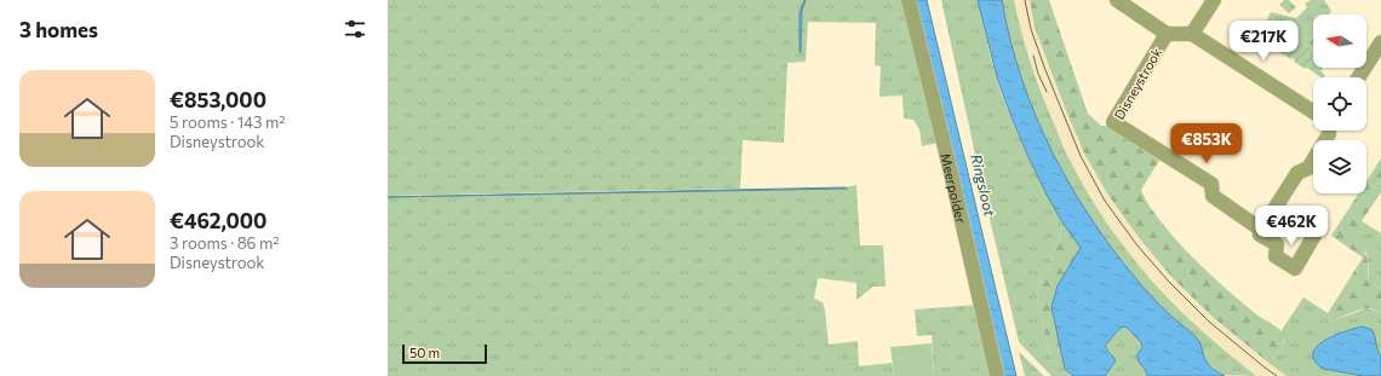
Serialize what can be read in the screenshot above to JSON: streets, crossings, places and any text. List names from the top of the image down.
{
  "streets": {
    "street": ["Disneystrook", "Meerpolder"]
  },
  "water": ["Ringsloot"],
  "scale_bar": "50 m",
  "north": "left",
  "page": {
    "heading": "3 homes",
    "price": ["€217K", "€853K", "€462K"],
    "list": [
      {
        "name": "€853,000",
        "note": "5 rooms · 143 m² · Disneystrook"
      },
      {
        "name": "€462,000",
        "note": "3 rooms · 86 m² · Disneystrook"
      }
    ],
    "scale": "50 m"
  }
}
